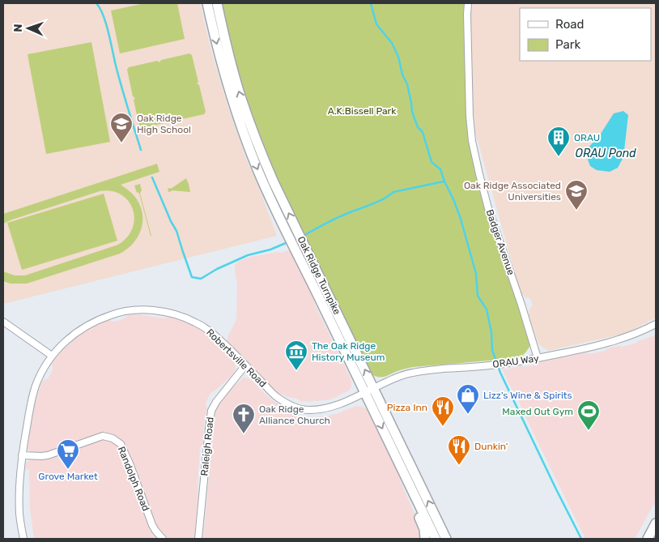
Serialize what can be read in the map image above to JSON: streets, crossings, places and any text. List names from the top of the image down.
{
  "streets": {
    "highway": ["Oak Ridge Turnpike"],
    "street": [
      "Badger Avenue",
      "Robertsville Road",
      "ORAU Way",
      "Raleigh Road",
      "Randolph Road"
    ]
  },
  "crossings": [
    ["Badger Avenue", "ORAU Way"],
    ["Oak Ridge Turnpike", "Robertsville Road"],
    ["Oak Ridge Turnpike", "ORAU Way"],
    ["Robertsville Road", "ORAU Way"],
    ["Robertsville Road", "Raleigh Road"],
    ["Robertsville Road", "Randolph Road"]
  ],
  "water": ["ORAU Pond"],
  "parks": ["A.K.Bissell Park"],
  "places": {
    "school or university": ["Oak Ridge High School", "Oak Ridge Associated Universities"],
    "building": ["ORAU"],
    "museum": ["The Oak Ridge History Museum"],
    "shop": ["Lizz's Wine & Spirits"],
    "restaurant": ["Pizza Inn", "Dunkin'"],
    "sports": ["Maxed Out Gym"],
    "church": ["Oak Ridge Alliance Church"],
    "supermarket": ["Grove Market"]
  },
  "legend": ["Road", "Park"],
  "north": "left"
}
